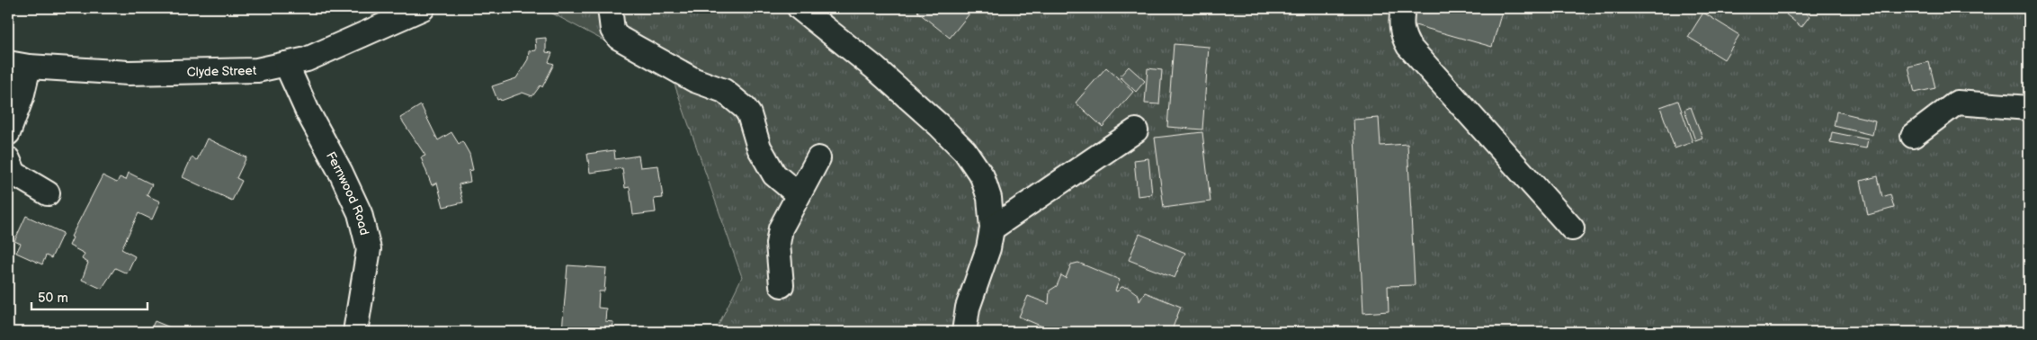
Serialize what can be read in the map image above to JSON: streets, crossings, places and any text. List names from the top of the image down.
{
  "streets": {
    "street": ["Clyde Street", "Fernwood Road"]
  },
  "crossings": [
    ["Clyde Street", "Fernwood Road"]
  ],
  "scale_bar": "50 m"
}
